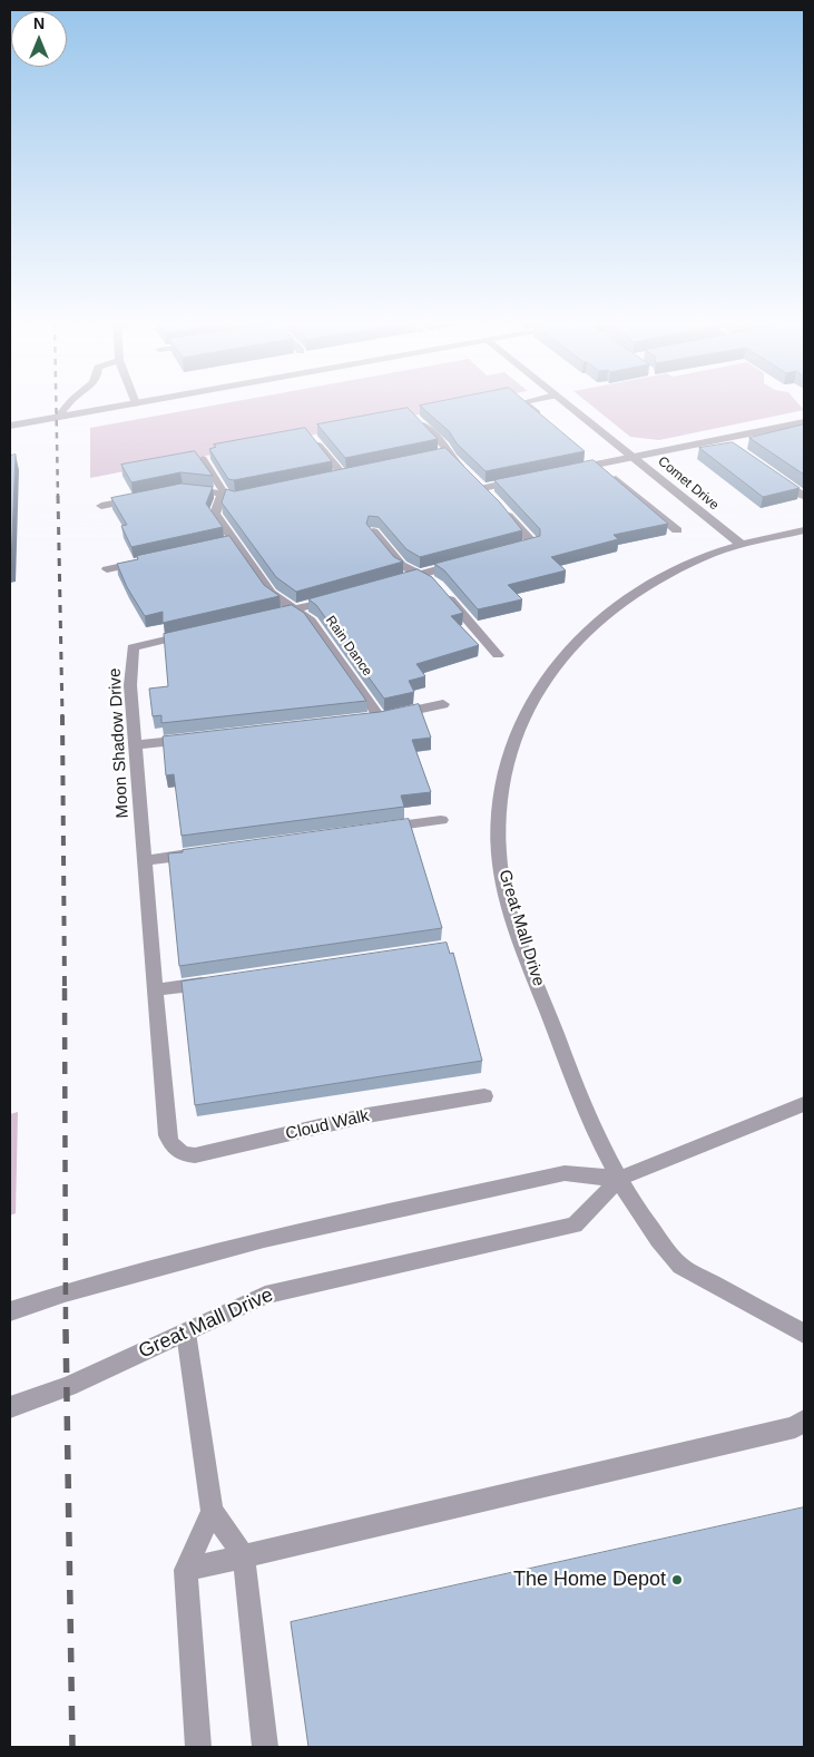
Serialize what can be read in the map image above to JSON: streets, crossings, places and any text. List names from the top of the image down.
{
  "streets": {
    "street": [
      "Comet Drive",
      "Rain Dance",
      "Moon Shadow Drive",
      "Great Mall Drive",
      "Cloud Walk"
    ]
  },
  "crossings": [
    ["Comet Drive", "Great Mall Drive"],
    ["Moon Shadow Drive", "Cloud Walk"]
  ],
  "places": ["The Home Depot"],
  "north": "top"
}
